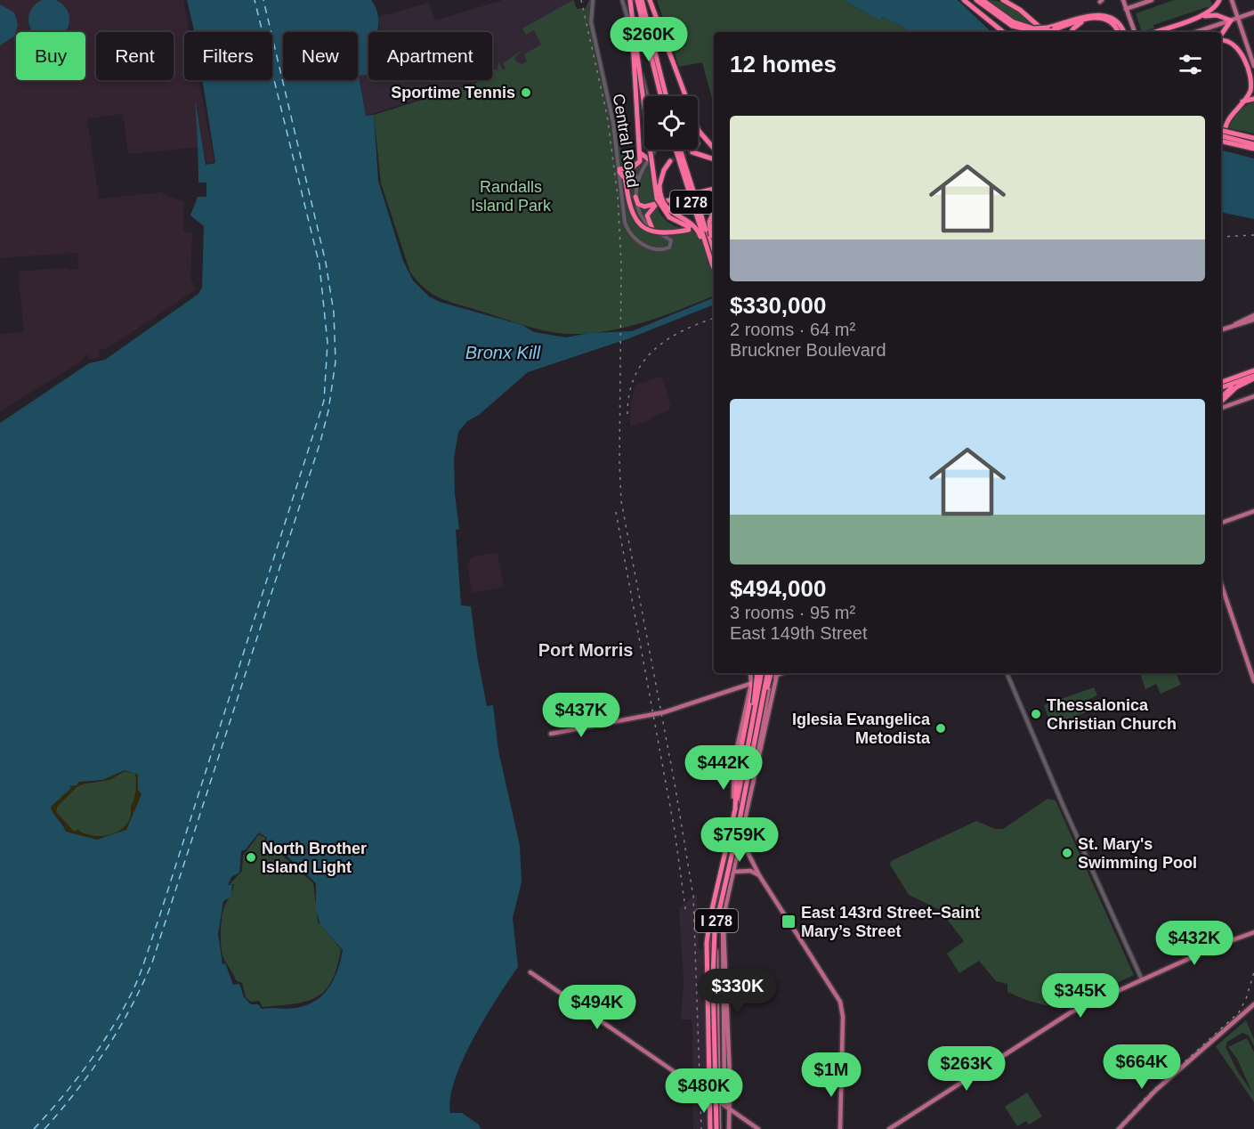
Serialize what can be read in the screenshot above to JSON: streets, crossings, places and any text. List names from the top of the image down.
{
  "streets": {
    "highway": ["I 278"],
    "street": ["Central Road"]
  },
  "districts": ["Port Morris"],
  "water": ["Bronx Kill"],
  "parks": ["Randalls Island Park"],
  "places": {
    "other": [
      "Sportime Tennis",
      "Thessalonica Christian Church",
      "Iglesia Evangelica Metodista",
      "St. Mary's Swimming Pool",
      "North Brother Island Light"
    ],
    "transit": ["East 143rd Street–Saint Mary’s Street"]
  },
  "page": {
    "price": [
      "$260K",
      "$437K",
      "$442K",
      "$759K",
      "$432K",
      "$330K",
      "$345K",
      "$494K",
      "$664K",
      "$263K",
      "$1M",
      "$480K"
    ],
    "chip": [
      "Buy",
      "Rent",
      "Filters",
      "New",
      "Apartment"
    ],
    "heading": "12 homes",
    "list": [
      {
        "name": "$330,000",
        "note": "2 rooms · 64 m² · Bruckner Boulevard"
      },
      {
        "name": "$494,000",
        "note": "3 rooms · 95 m² · East 149th Street"
      }
    ]
  }
}
